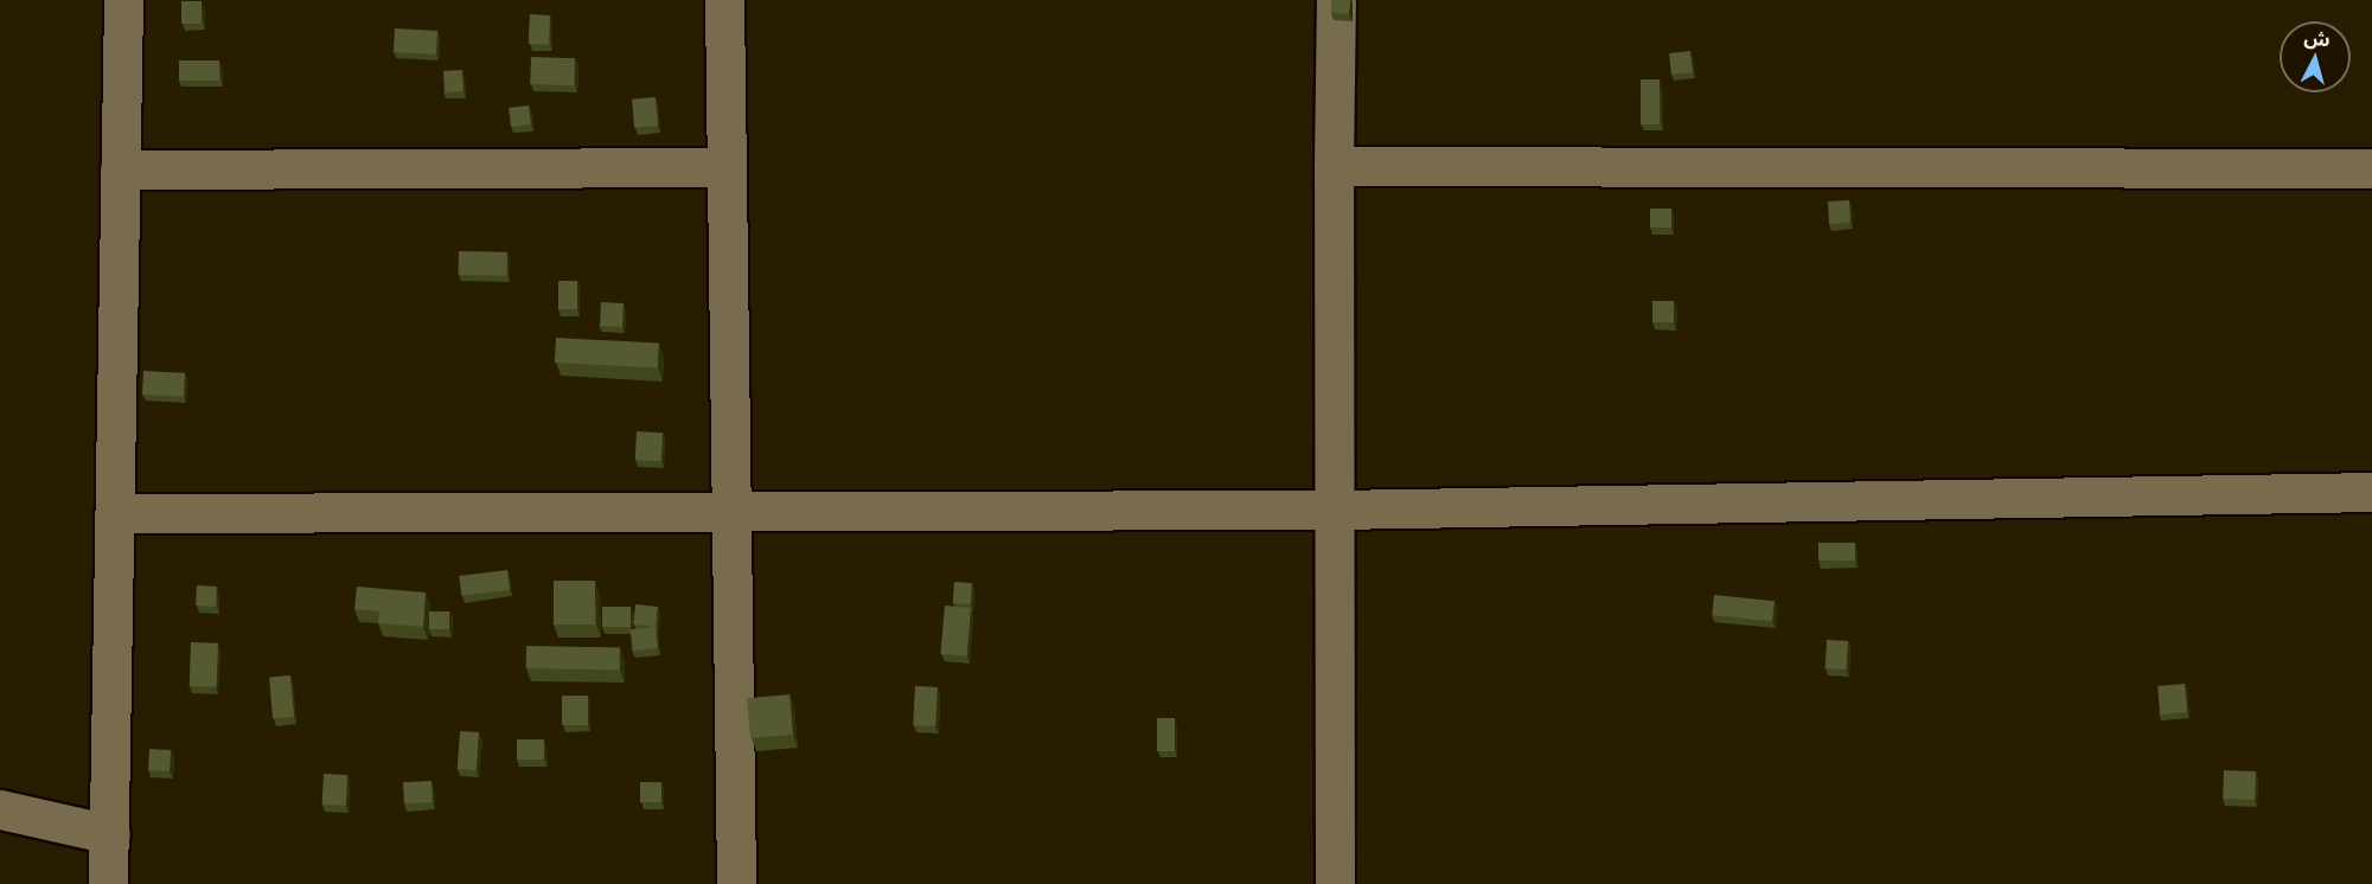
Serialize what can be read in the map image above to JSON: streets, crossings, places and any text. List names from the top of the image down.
{
  "north": "top"
}
